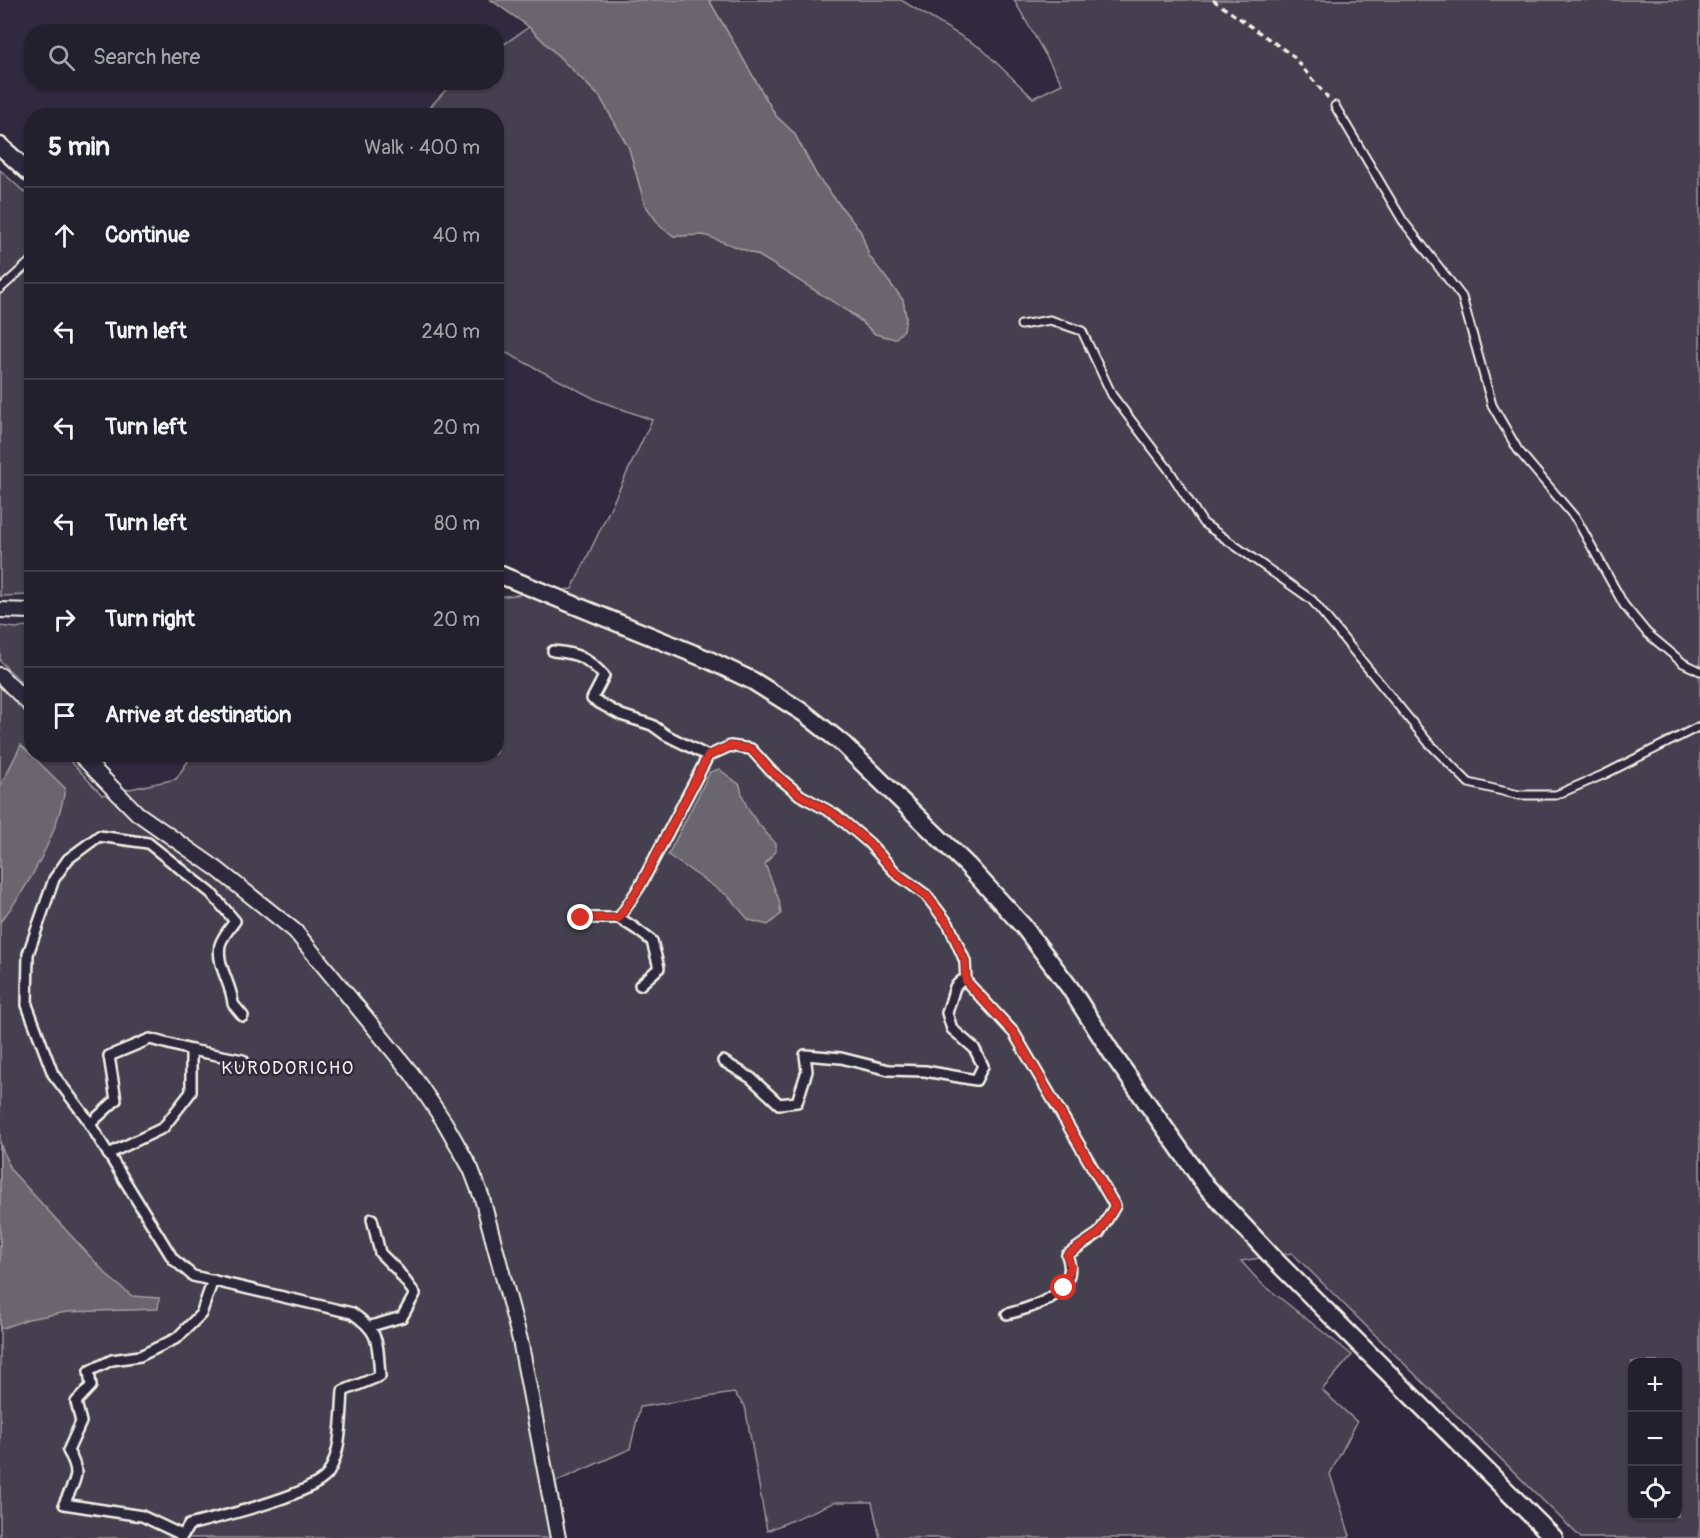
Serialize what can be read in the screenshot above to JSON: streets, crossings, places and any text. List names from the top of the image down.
{
  "districts": ["KURODORICHO"],
  "page": {
    "search": "Search here",
    "heading": ["5 min", "Walk · 400 m"],
    "list": [
      ["Continue", "40 m"],
      ["Turn left", "240 m"],
      ["Turn left", "20 m"],
      ["Turn left", "80 m"],
      ["Turn right", "20 m"],
      "Arrive at destination"
    ],
    "map_buttons": ["+", "−"]
  }
}
